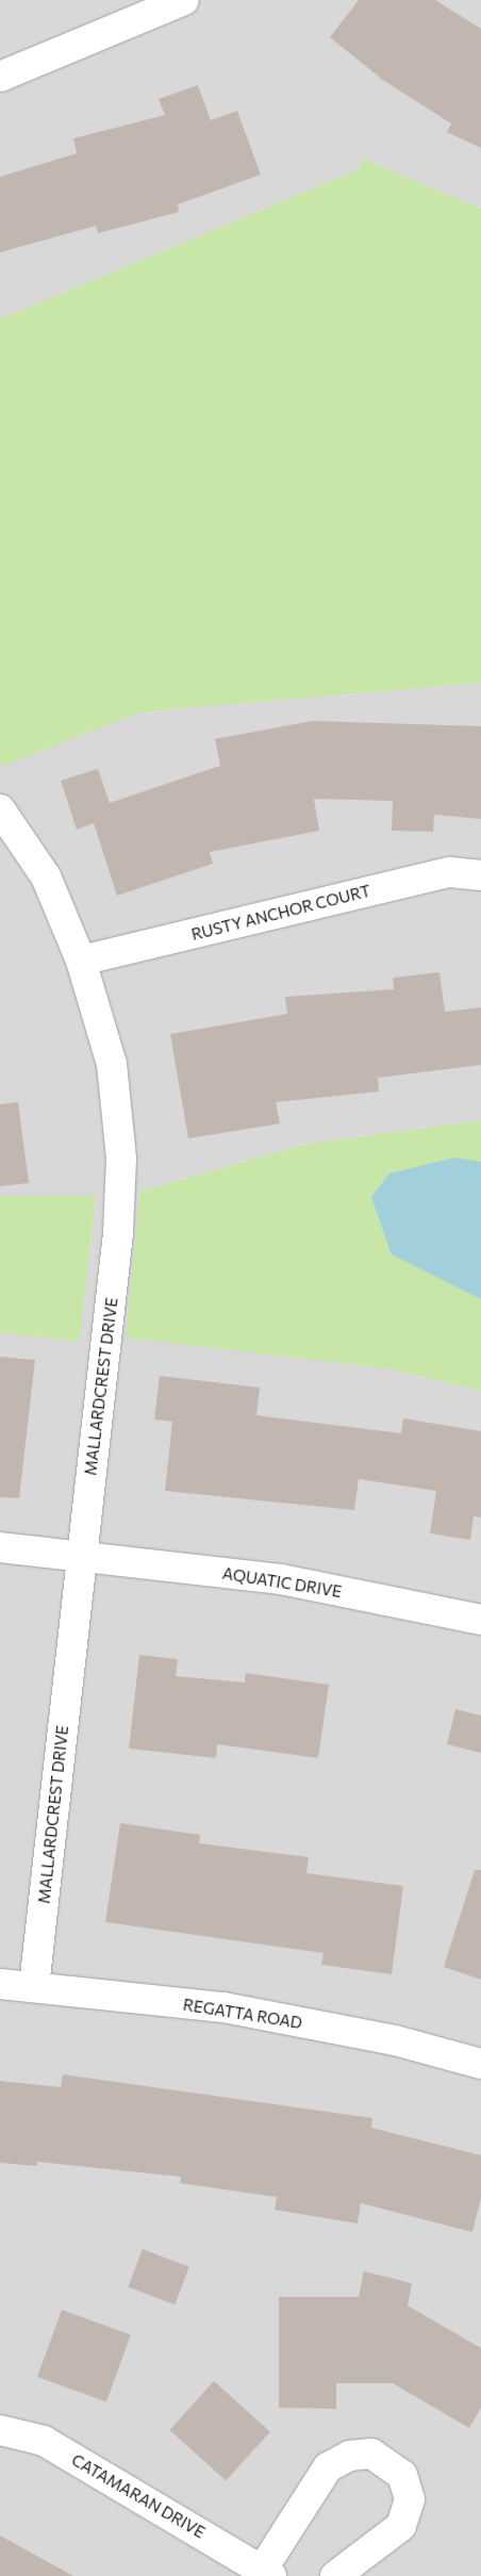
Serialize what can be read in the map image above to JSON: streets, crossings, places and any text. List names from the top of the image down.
{
  "streets": {
    "street": [
      "RUSTY ANCHOR COURT",
      "MALLARDCREST DRIVE",
      "AQUATIC DRIVE",
      "REGATTA ROAD",
      "CATAMARAN DRIVE"
    ]
  },
  "crossings": [
    ["RUSTY ANCHOR COURT", "MALLARDCREST DRIVE"],
    ["MALLARDCREST DRIVE", "AQUATIC DRIVE"],
    ["MALLARDCREST DRIVE", "REGATTA ROAD"]
  ]
}
